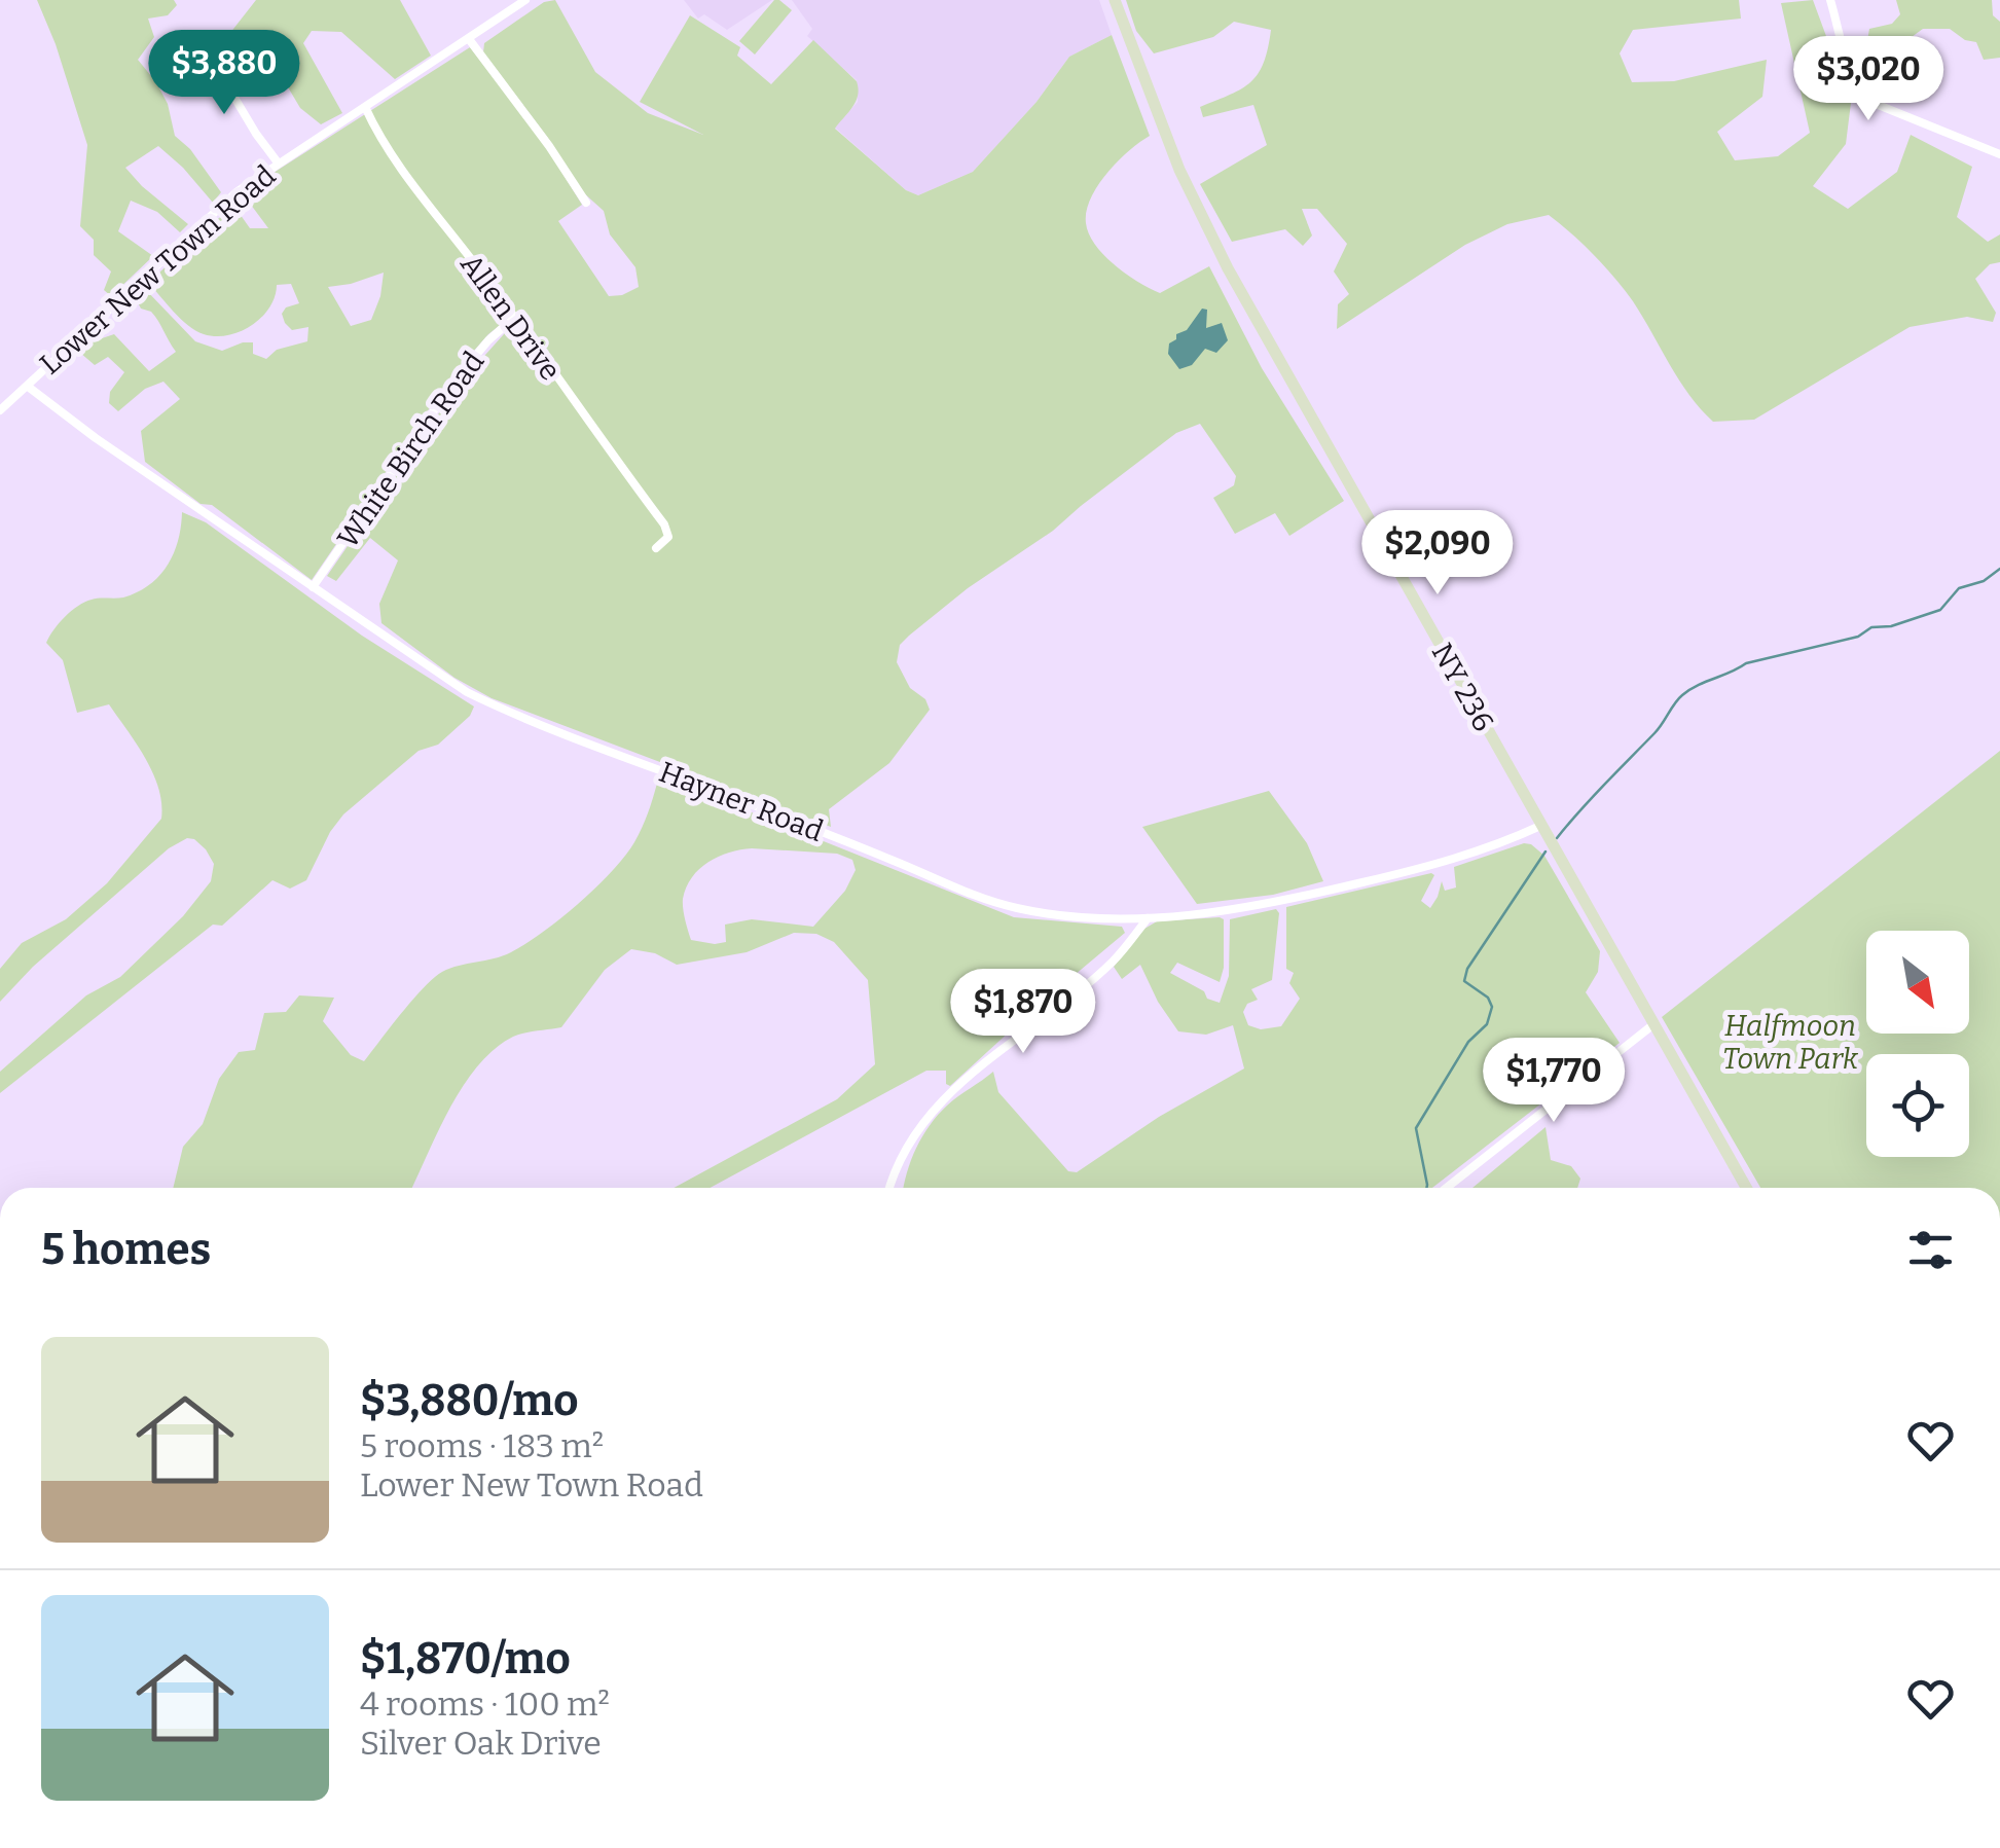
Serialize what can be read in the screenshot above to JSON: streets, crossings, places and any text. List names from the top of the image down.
{
  "streets": {
    "main road": ["NY 236"],
    "street": [
      "Lower New Town Road",
      "Allen Drive",
      "White Birch Road",
      "Hayner Road"
    ]
  },
  "crossings": [
    ["Lower New Town Road", "Allen Drive"],
    ["Lower New Town Road", "Hayner Road"],
    ["Allen Drive", "White Birch Road"],
    ["White Birch Road", "Hayner Road"],
    ["NY 236", "Hayner Road"]
  ],
  "parks": ["Halfmoon Town Park"],
  "north": "bottom right",
  "page": {
    "price": [
      "$3,880",
      "$3,020",
      "$2,090",
      "$1,870",
      "$1,770"
    ],
    "heading": "5 homes",
    "list": [
      {
        "name": "$3,880/mo",
        "note": "5 rooms · 183 m² · Lower New Town Road"
      },
      {
        "name": "$1,870/mo",
        "note": "4 rooms · 100 m² · Silver Oak Drive"
      }
    ]
  }
}
